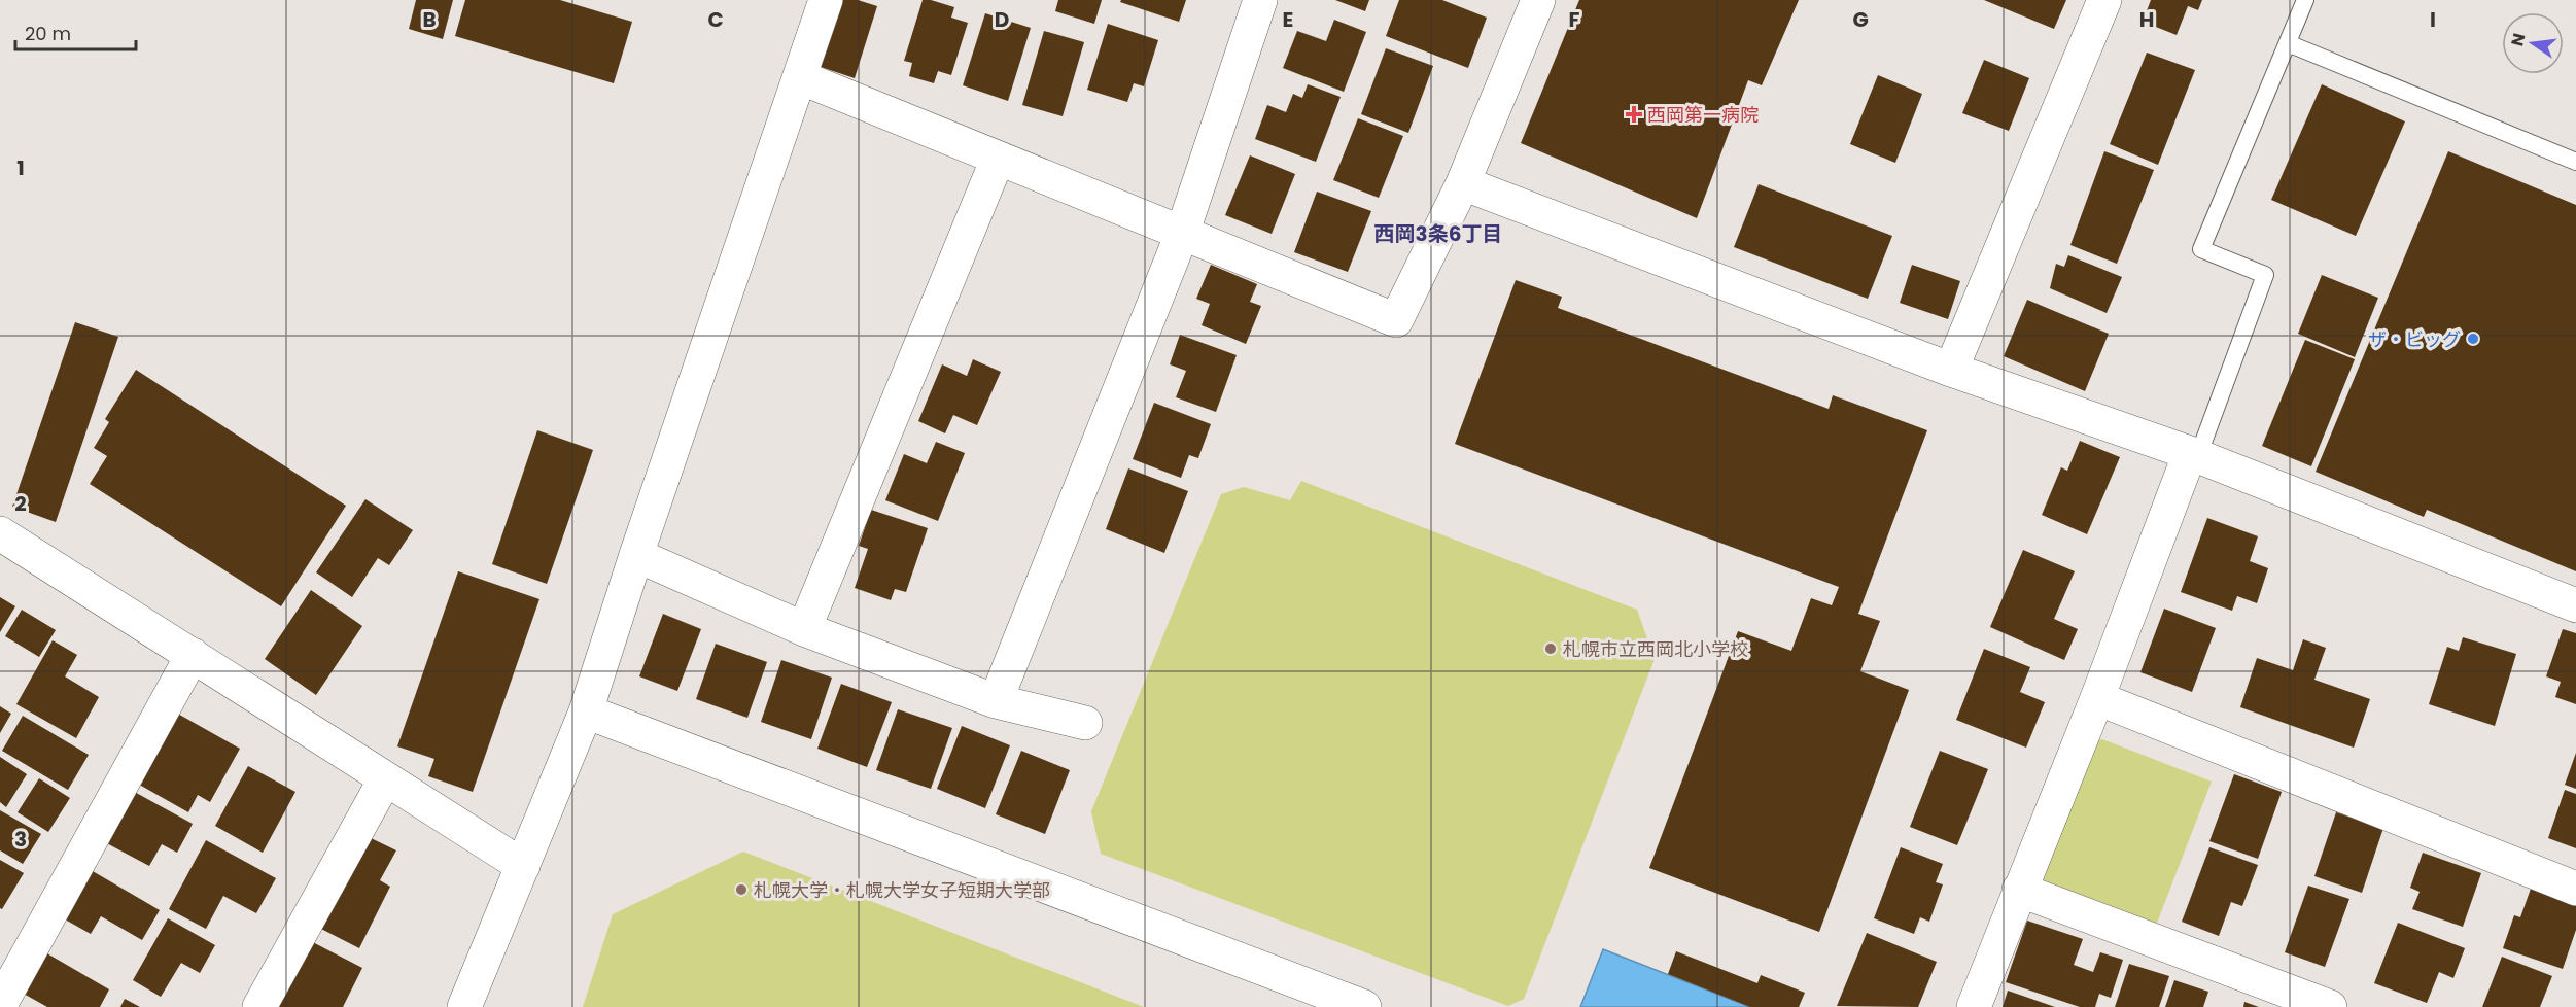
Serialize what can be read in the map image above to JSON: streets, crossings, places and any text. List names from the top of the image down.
{
  "districts": ["西岡3条6丁目"],
  "places": {
    "health": ["西岡第一病院"],
    "other": ["ザ・ビッグ", "札幌市立西岡北小学校", "札幌大学・札幌大学女子短期大学部"]
  },
  "scale_bar": "20 m",
  "north": "left",
  "grid": {
    "columns": [
      "B",
      "C",
      "D",
      "E",
      "F",
      "G",
      "H",
      "I"
    ],
    "rows": ["1", "2", "3"]
  }
}
